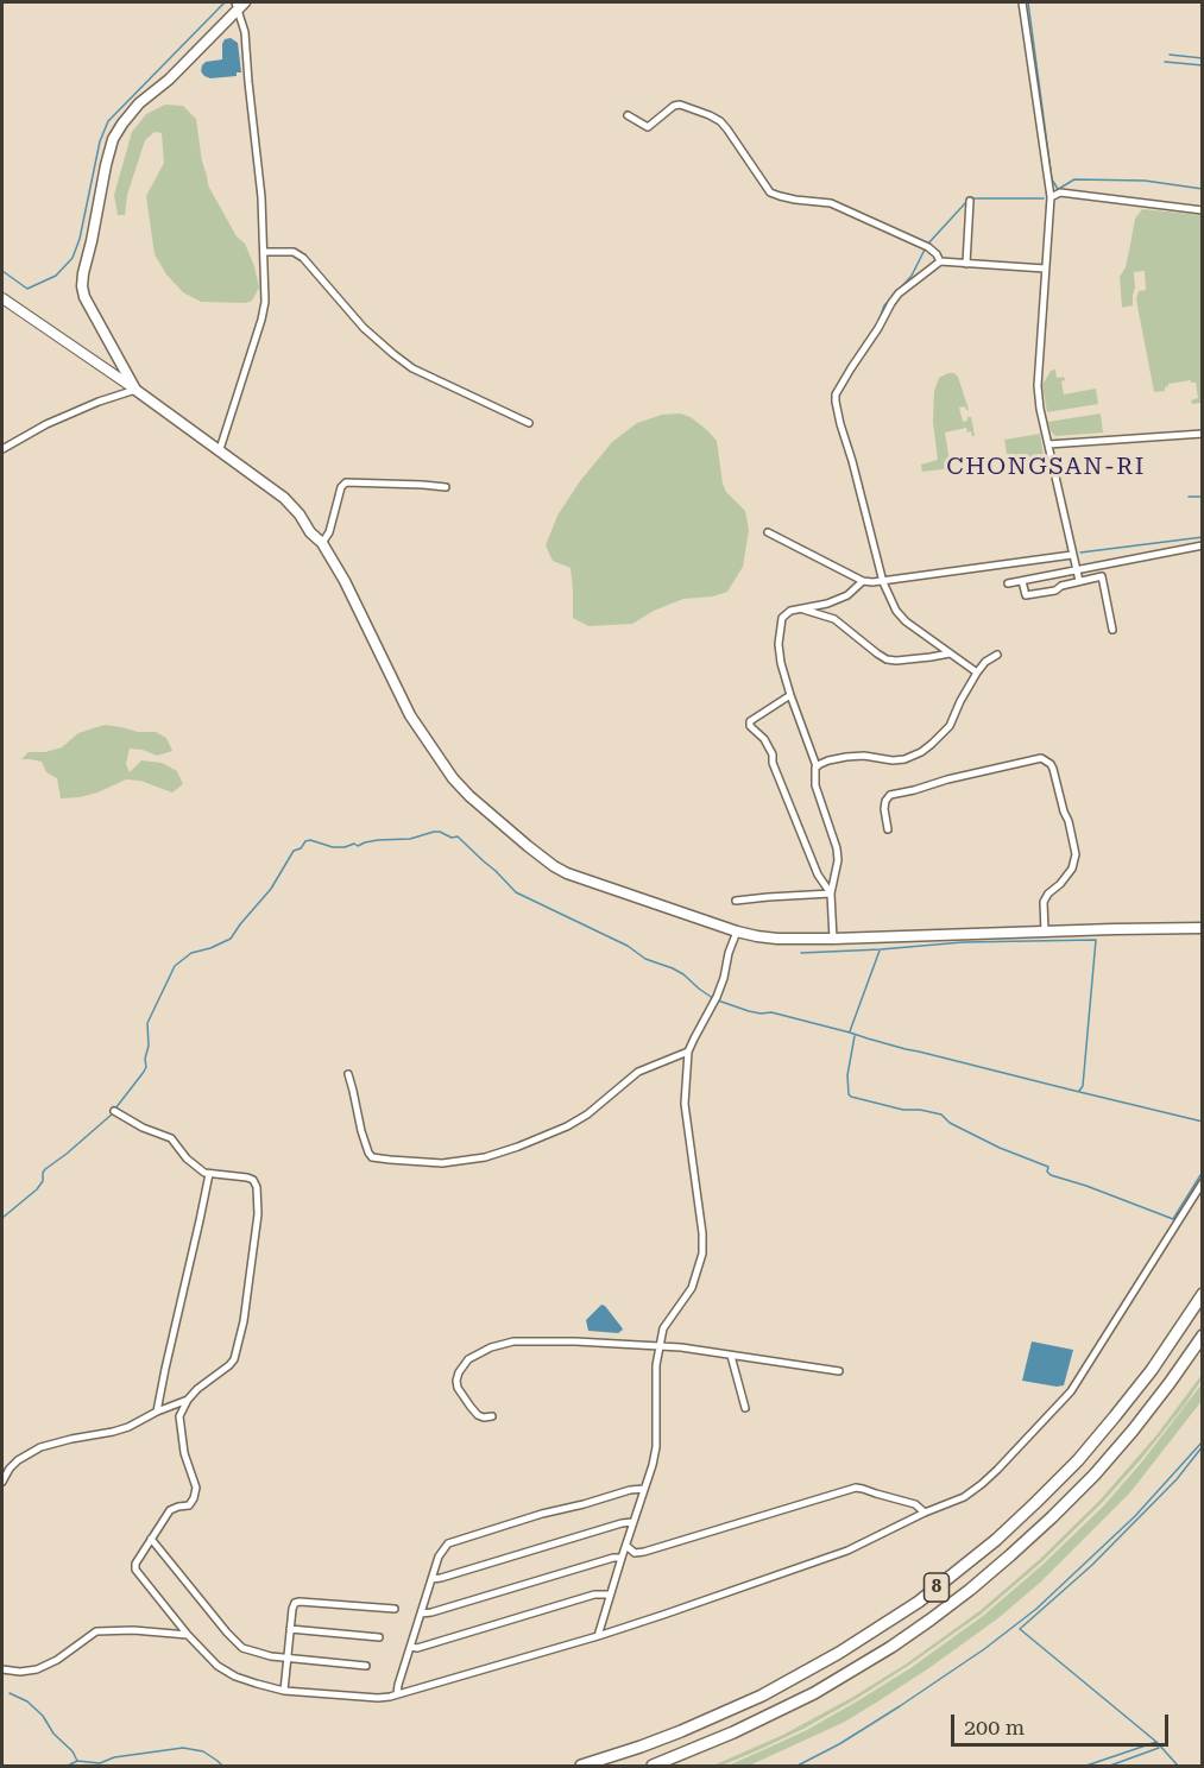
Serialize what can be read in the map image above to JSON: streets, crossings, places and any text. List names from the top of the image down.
{
  "streets": {
    "highway": ["8"]
  },
  "districts": ["CHONGSAN-RI"],
  "scale_bar": "200 m"
}
